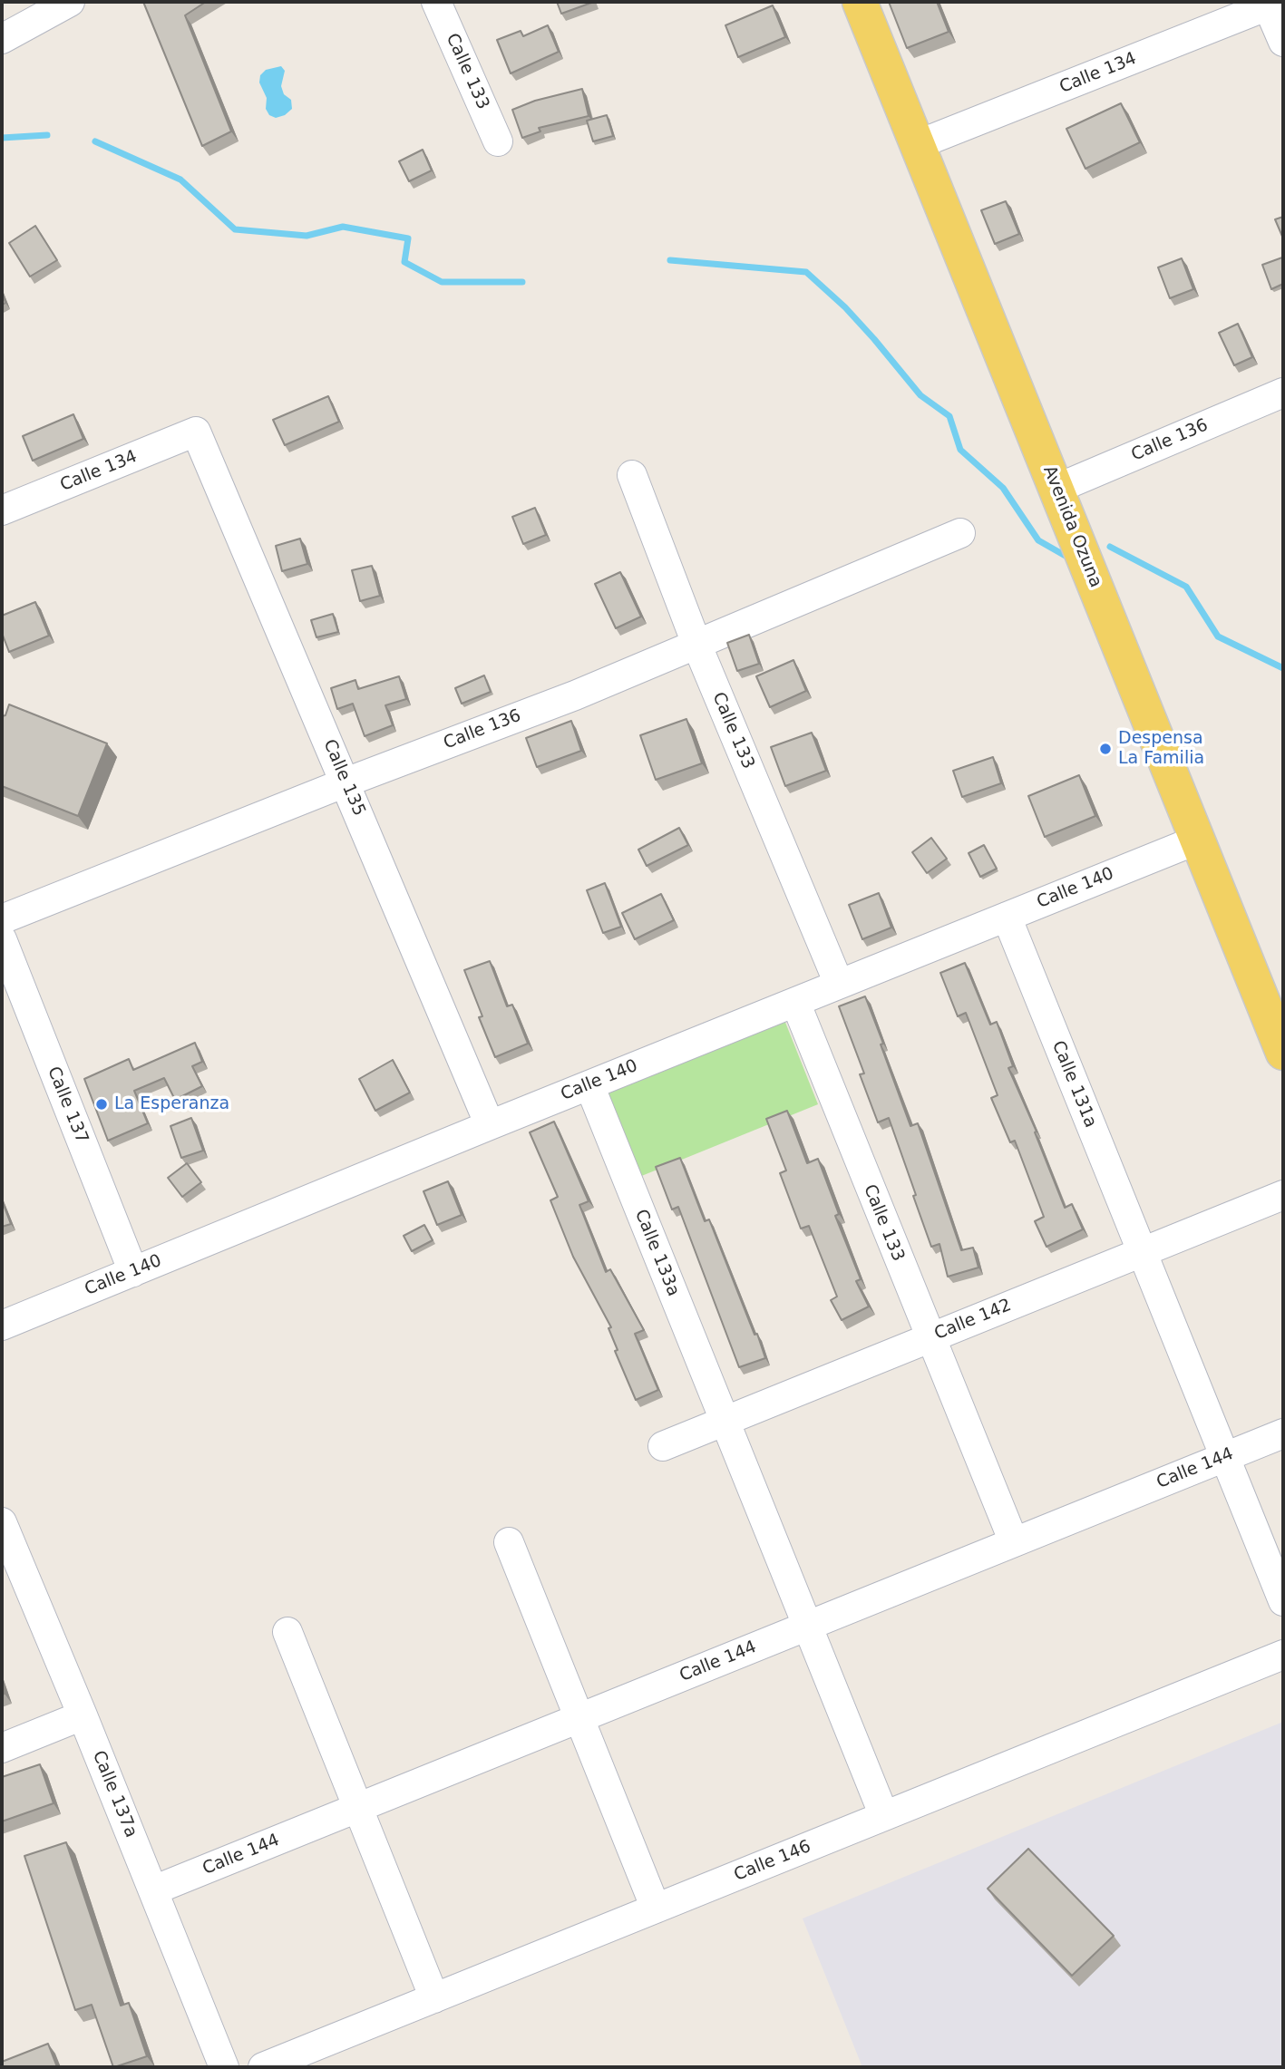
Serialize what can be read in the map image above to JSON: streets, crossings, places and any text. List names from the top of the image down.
{
  "streets": {
    "main road": ["Avenida Ozuna"],
    "street": [
      "Calle 133",
      "Calle 134",
      "Calle 136",
      "Calle 135",
      "Calle 140",
      "Calle 131a",
      "Calle 137",
      "Calle 133a",
      "Calle 142",
      "Calle 144",
      "Calle 137a",
      "Calle 146"
    ]
  },
  "crossings": [
    ["Calle 133", "Calle 136"],
    ["Calle 133", "Calle 140"],
    ["Calle 133", "Calle 142"],
    ["Calle 133", "Calle 144"],
    ["Calle 134", "Avenida Ozuna"],
    ["Calle 134", "Calle 135"],
    ["Calle 136", "Avenida Ozuna"],
    ["Calle 136", "Calle 135"],
    ["Avenida Ozuna", "Calle 140"],
    ["Calle 135", "Calle 140"],
    ["Calle 140", "Calle 131a"],
    ["Calle 140", "Calle 137"],
    ["Calle 140", "Calle 133a"],
    ["Calle 131a", "Calle 142"],
    ["Calle 131a", "Calle 144"],
    ["Calle 133a", "Calle 142"],
    ["Calle 133a", "Calle 144"],
    ["Calle 133a", "Calle 146"],
    ["Calle 144", "Calle 137a"]
  ],
  "places": ["Despensa La Familia", "La Esperanza"]
}
